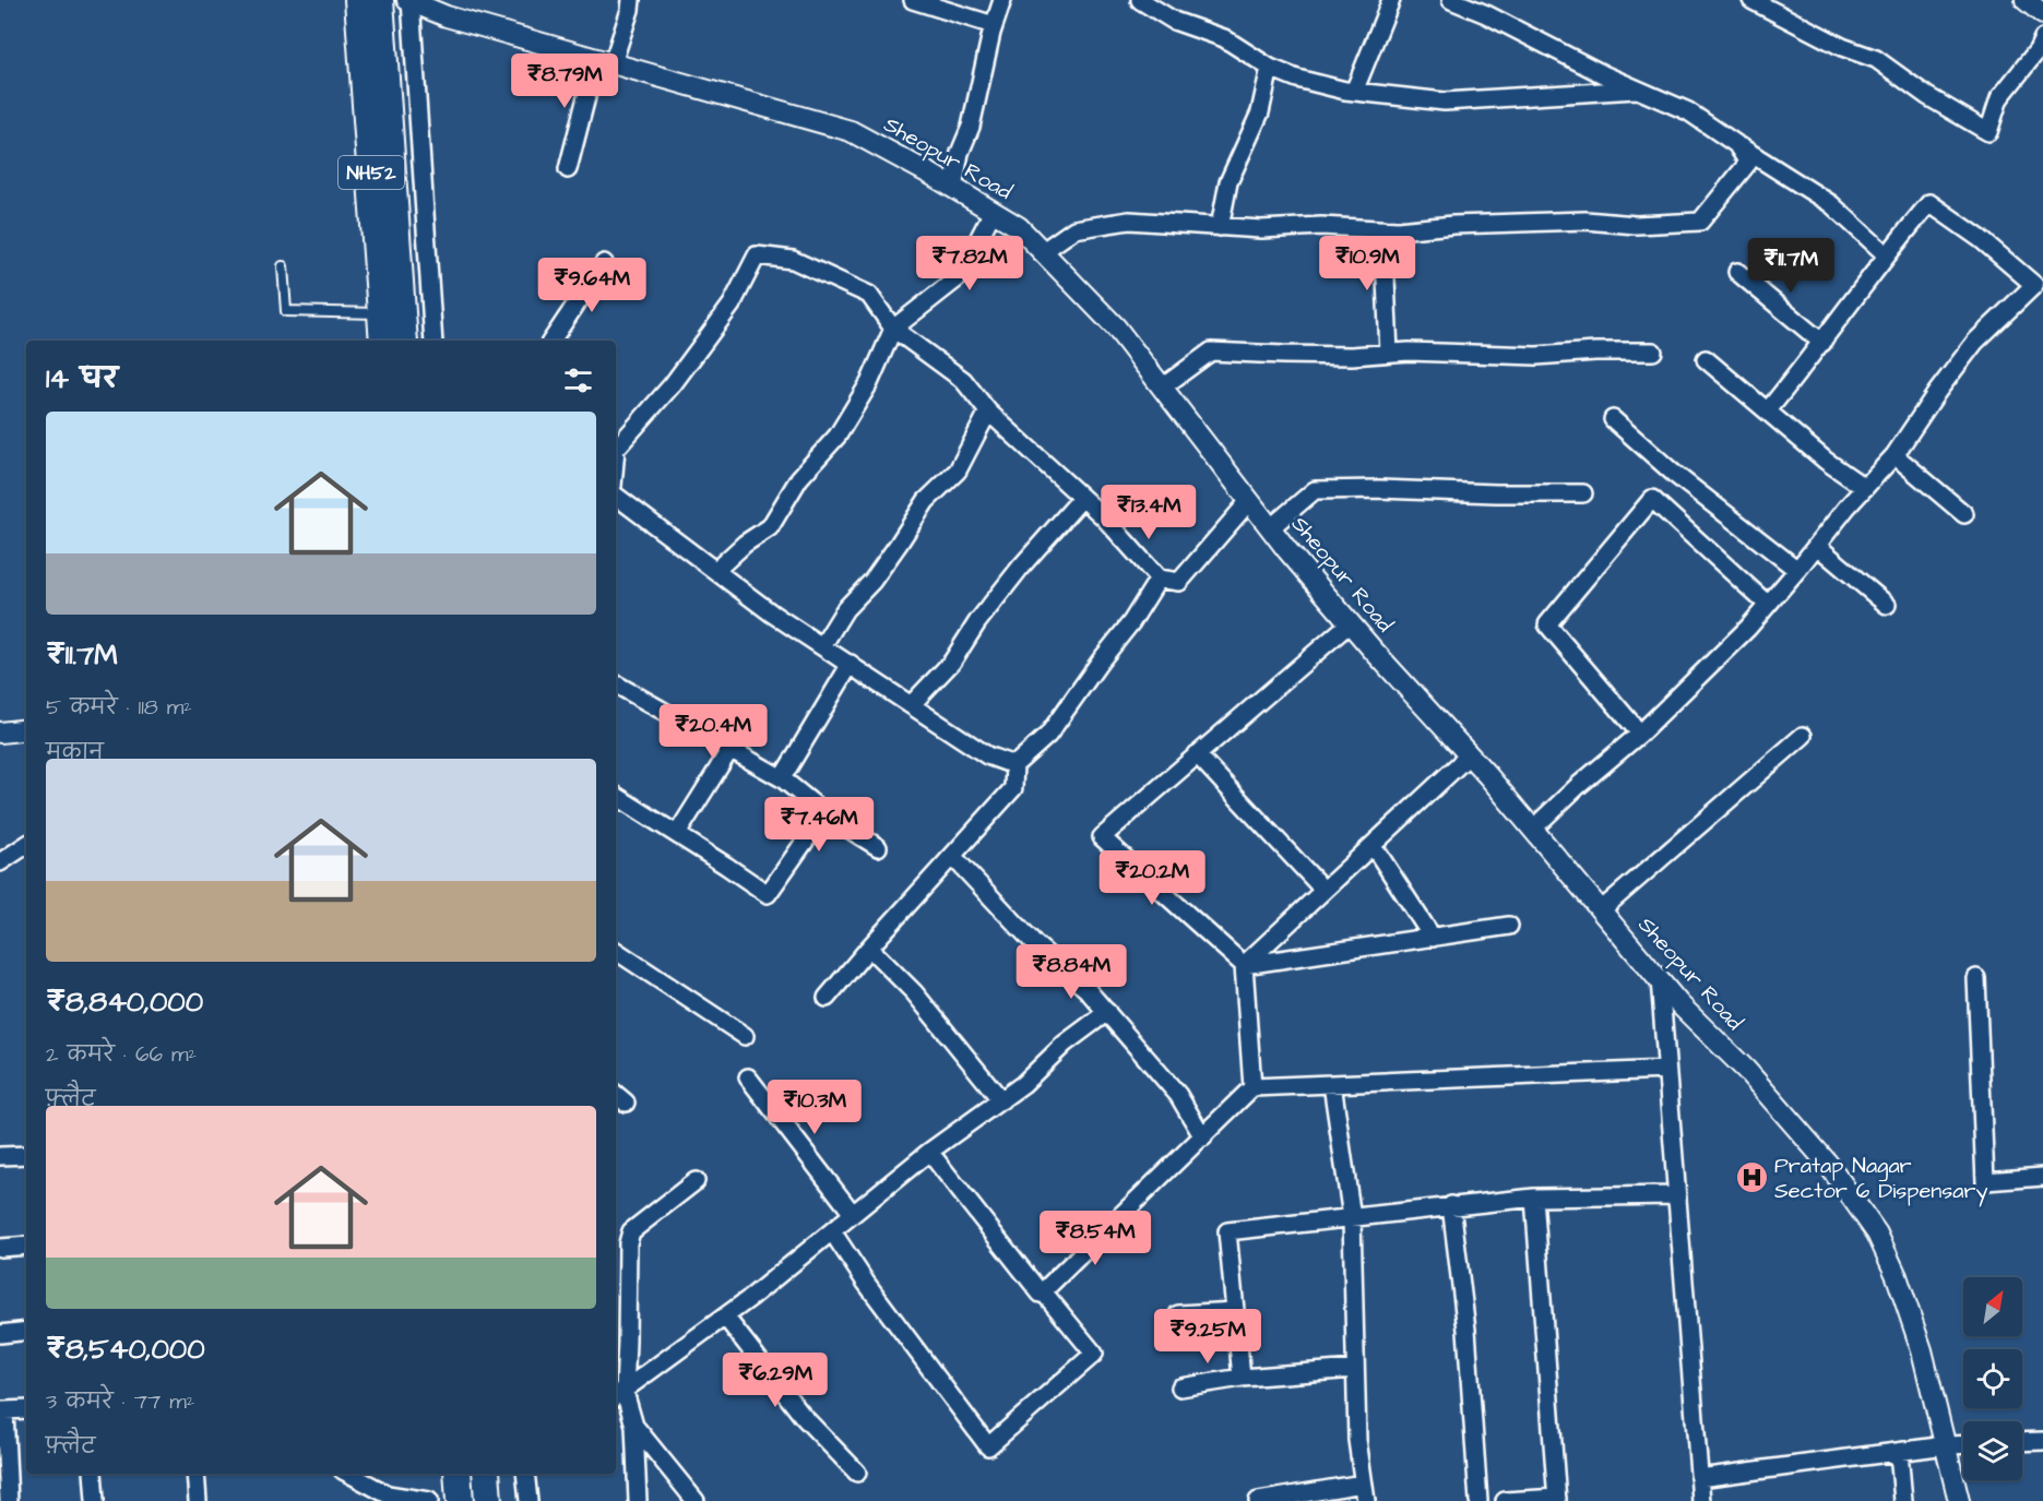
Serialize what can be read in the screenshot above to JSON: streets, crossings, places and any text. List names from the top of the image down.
{
  "streets": {
    "highway": ["NH52"],
    "street": ["Sheopur Road"]
  },
  "places": {
    "hospital": ["Pratap Nagar Sector 6 Dispensary"]
  },
  "north": "top right",
  "page": {
    "price": [
      "₹8.79M",
      "₹7.82M",
      "₹10.9M",
      "₹11.7M",
      "₹9.64M",
      "₹13.4M",
      "₹20.4M",
      "₹7.46M",
      "₹20.2M",
      "₹8.84M",
      "₹10.3M",
      "₹8.54M",
      "₹9.25M",
      "₹6.29M"
    ],
    "heading": "14 घर",
    "list": [
      {
        "name": "₹11.7M",
        "note": "5 कमरे · 118 m² · मकान"
      },
      {
        "name": "₹8,840,000",
        "note": "2 कमरे · 66 m² · फ़्लैट"
      },
      {
        "name": "₹8,540,000",
        "note": "3 कमरे · 77 m² · फ़्लैट"
      }
    ]
  }
}
